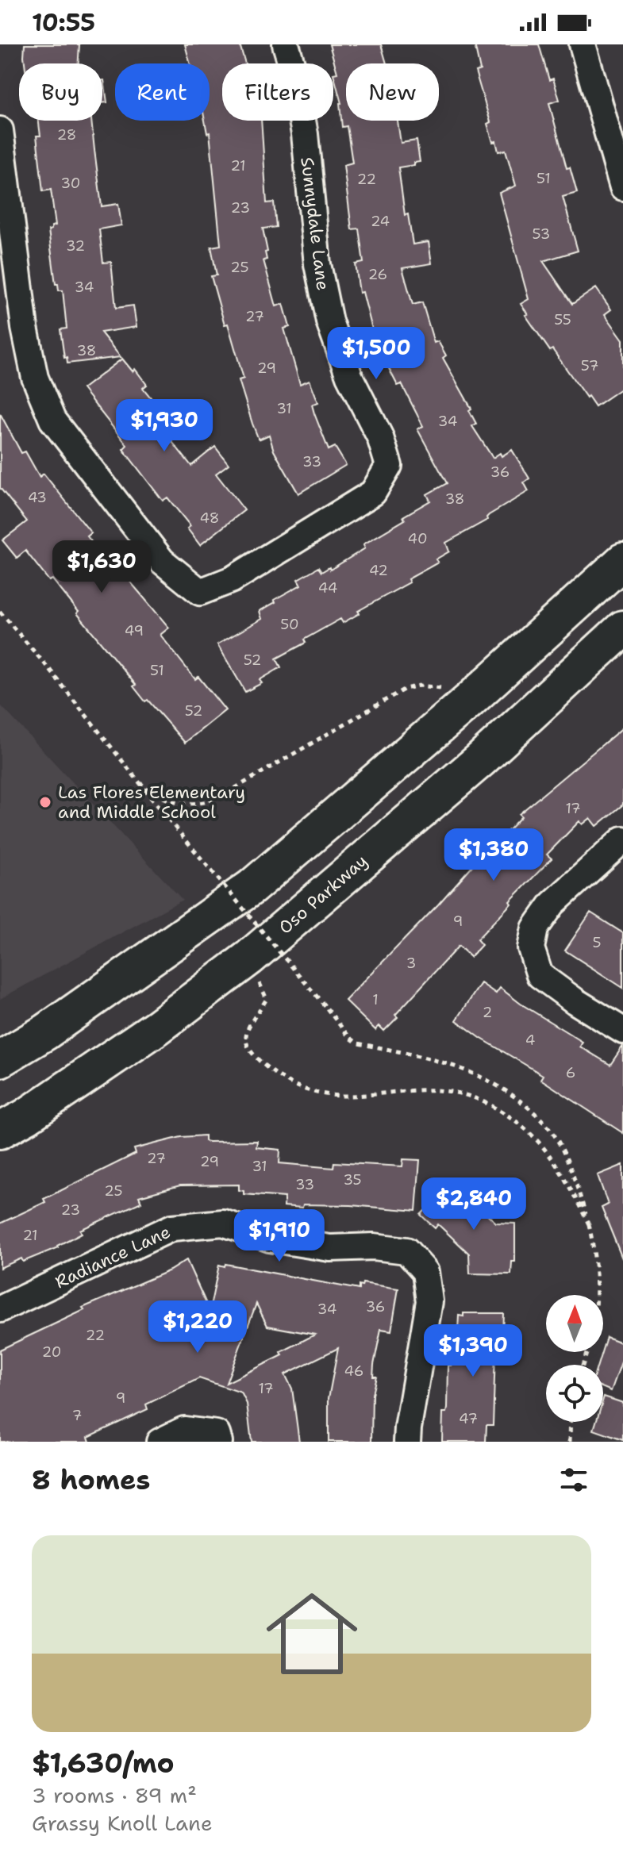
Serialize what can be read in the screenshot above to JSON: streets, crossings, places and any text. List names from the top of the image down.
{
  "streets": {
    "main road": ["Oso Parkway"],
    "street": ["Sunnydale Lane", "Radiance Lane"]
  },
  "places": ["Las Flores Elementary and Middle School"],
  "house_numbers": [
    "28",
    "21",
    "51",
    "22",
    "30",
    "23",
    "24",
    "53",
    "32",
    "25",
    "26",
    "34",
    "27",
    "55",
    "38",
    "57",
    "29",
    "31",
    "34",
    "33",
    "36",
    "43",
    "38",
    "48",
    "40",
    "42",
    "44",
    "50",
    "49",
    "52",
    "51",
    "52",
    "17",
    "9",
    "5",
    "3",
    "1",
    "2",
    "4",
    "6",
    "27",
    "29",
    "31",
    "35",
    "33",
    "25",
    "23",
    "21",
    "36",
    "34",
    "22",
    "20",
    "46",
    "17",
    "9",
    "7",
    "47"
  ],
  "north": "top",
  "page": {
    "status": "10:55",
    "chip": [
      "Buy",
      "Rent",
      "Filters",
      "New"
    ],
    "price": [
      "$1,500",
      "$1,930",
      "$1,630",
      "$1,380",
      "$2,840",
      "$1,910",
      "$1,220",
      "$1,390"
    ],
    "heading": "8 homes",
    "list": [
      {
        "name": "$1,630/mo",
        "note": "3 rooms · 89 m² · Grassy Knoll Lane"
      }
    ]
  }
}
